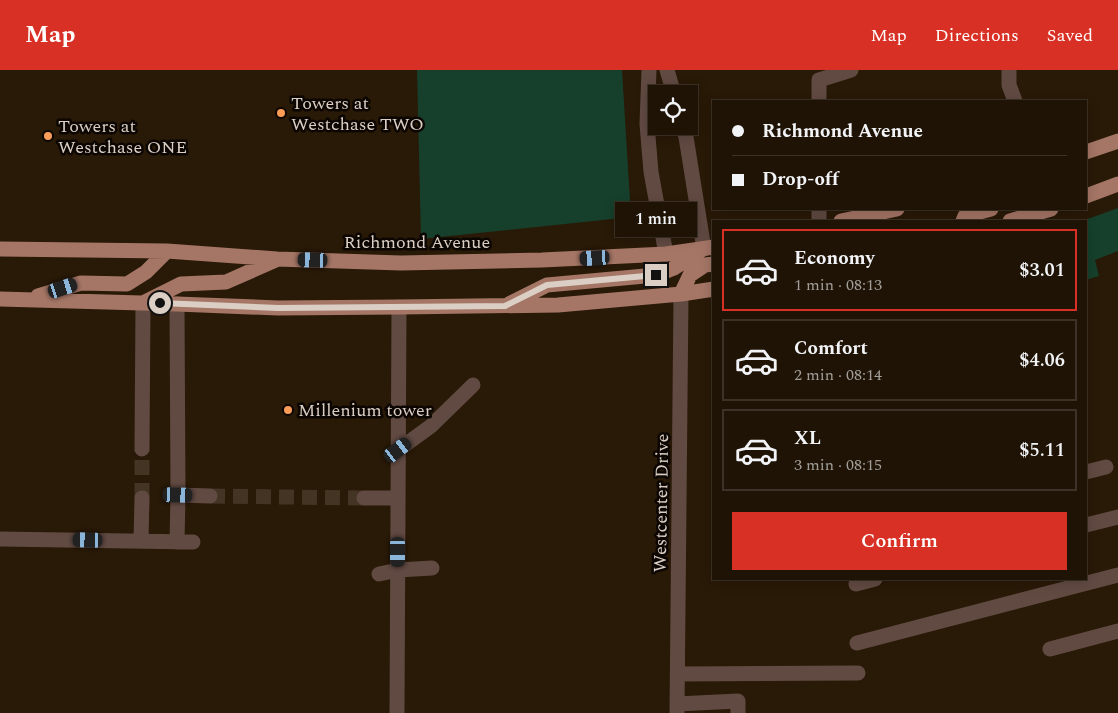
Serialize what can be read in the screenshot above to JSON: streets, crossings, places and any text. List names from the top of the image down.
{
  "streets": {
    "main road": ["Richmond Avenue"],
    "street": ["Westcenter Drive"]
  },
  "places": ["Towers at Westchase TWO", "Towers at Westchase ONE", "Millenium tower"],
  "page": {
    "header": "Map",
    "nav": ["Map", "Directions", "Saved"],
    "banner": ["Richmond Avenue", "Drop-off"],
    "bubble": "1 min",
    "list": [
      {
        "name": "Economy",
        "note": "1 min · 08:13",
        "value": "$3.01"
      },
      {
        "name": "Comfort",
        "note": "2 min · 08:14",
        "value": "$4.06"
      },
      {
        "name": "XL",
        "note": "3 min · 08:15",
        "value": "$5.11"
      }
    ],
    "buttons": "Confirm"
  }
}
